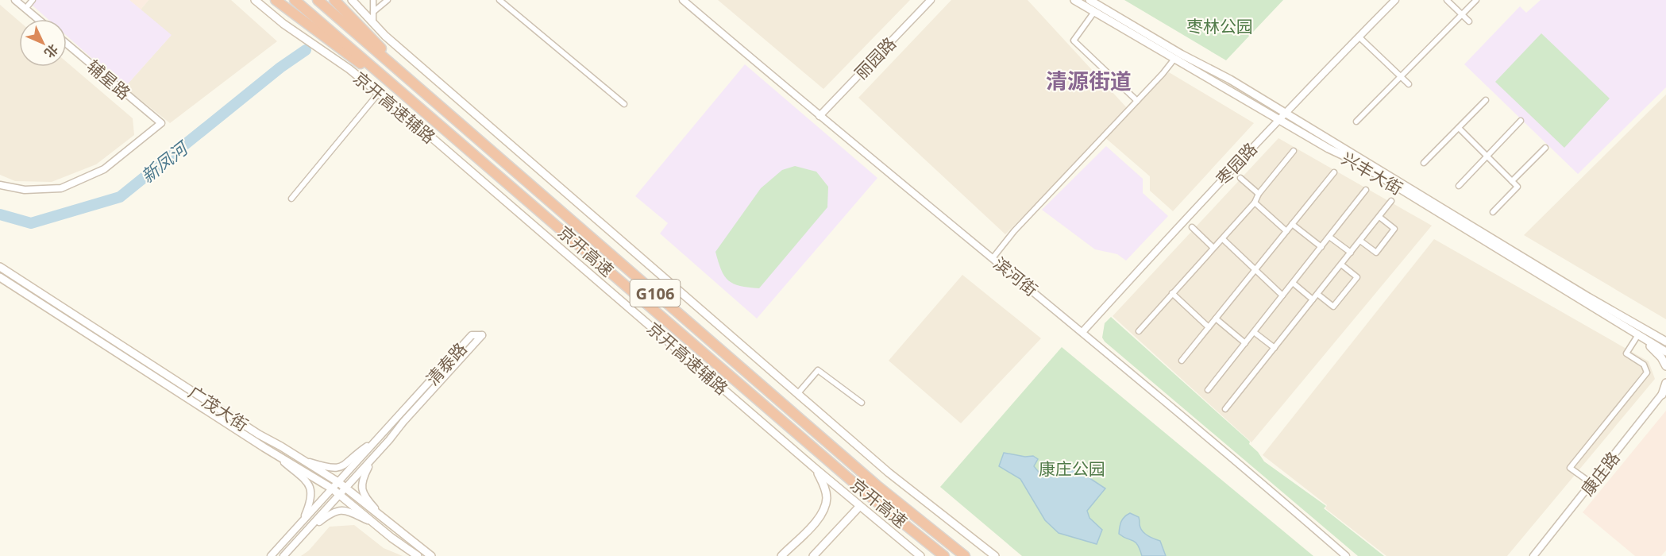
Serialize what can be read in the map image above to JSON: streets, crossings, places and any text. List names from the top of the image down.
{
  "streets": {
    "highway": ["京开高速", "G106"],
    "main road": ["京开高速辅路", "兴丰大街", "广茂大街"],
    "street": [
      "丽园路",
      "辅星路",
      "枣园路",
      "滨河街",
      "清泰路",
      "康庄路"
    ]
  },
  "crossings": [
    ["丽园路", "滨河街"],
    ["枣园路", "兴丰大街"],
    ["枣园路", "滨河街"],
    ["清泰路", "广茂大街"]
  ],
  "districts": ["清源街道"],
  "water": ["新凤河"],
  "parks": ["枣林公园", "康庄公园"],
  "north": "bottom right"
}
